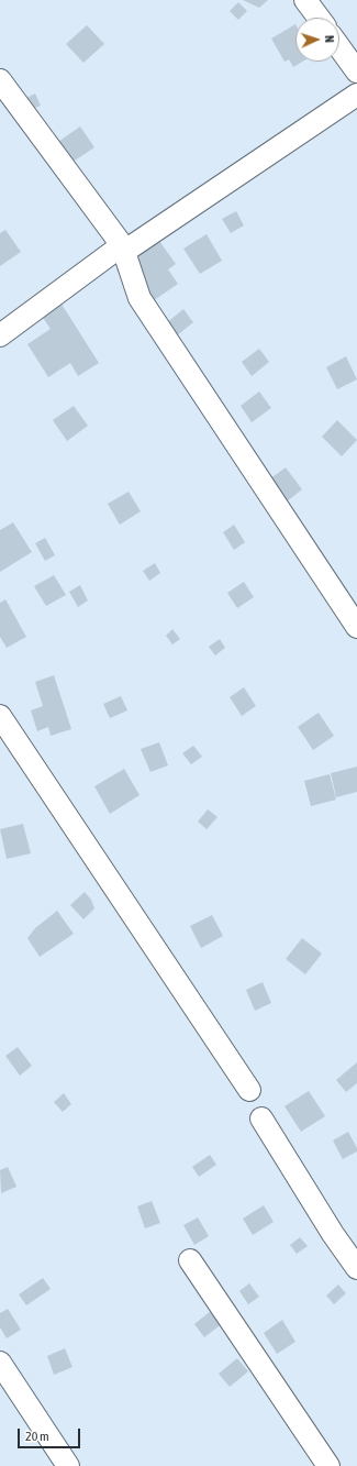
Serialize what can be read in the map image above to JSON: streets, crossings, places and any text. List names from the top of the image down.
{
  "scale_bar": "20 m",
  "north": "right"
}
